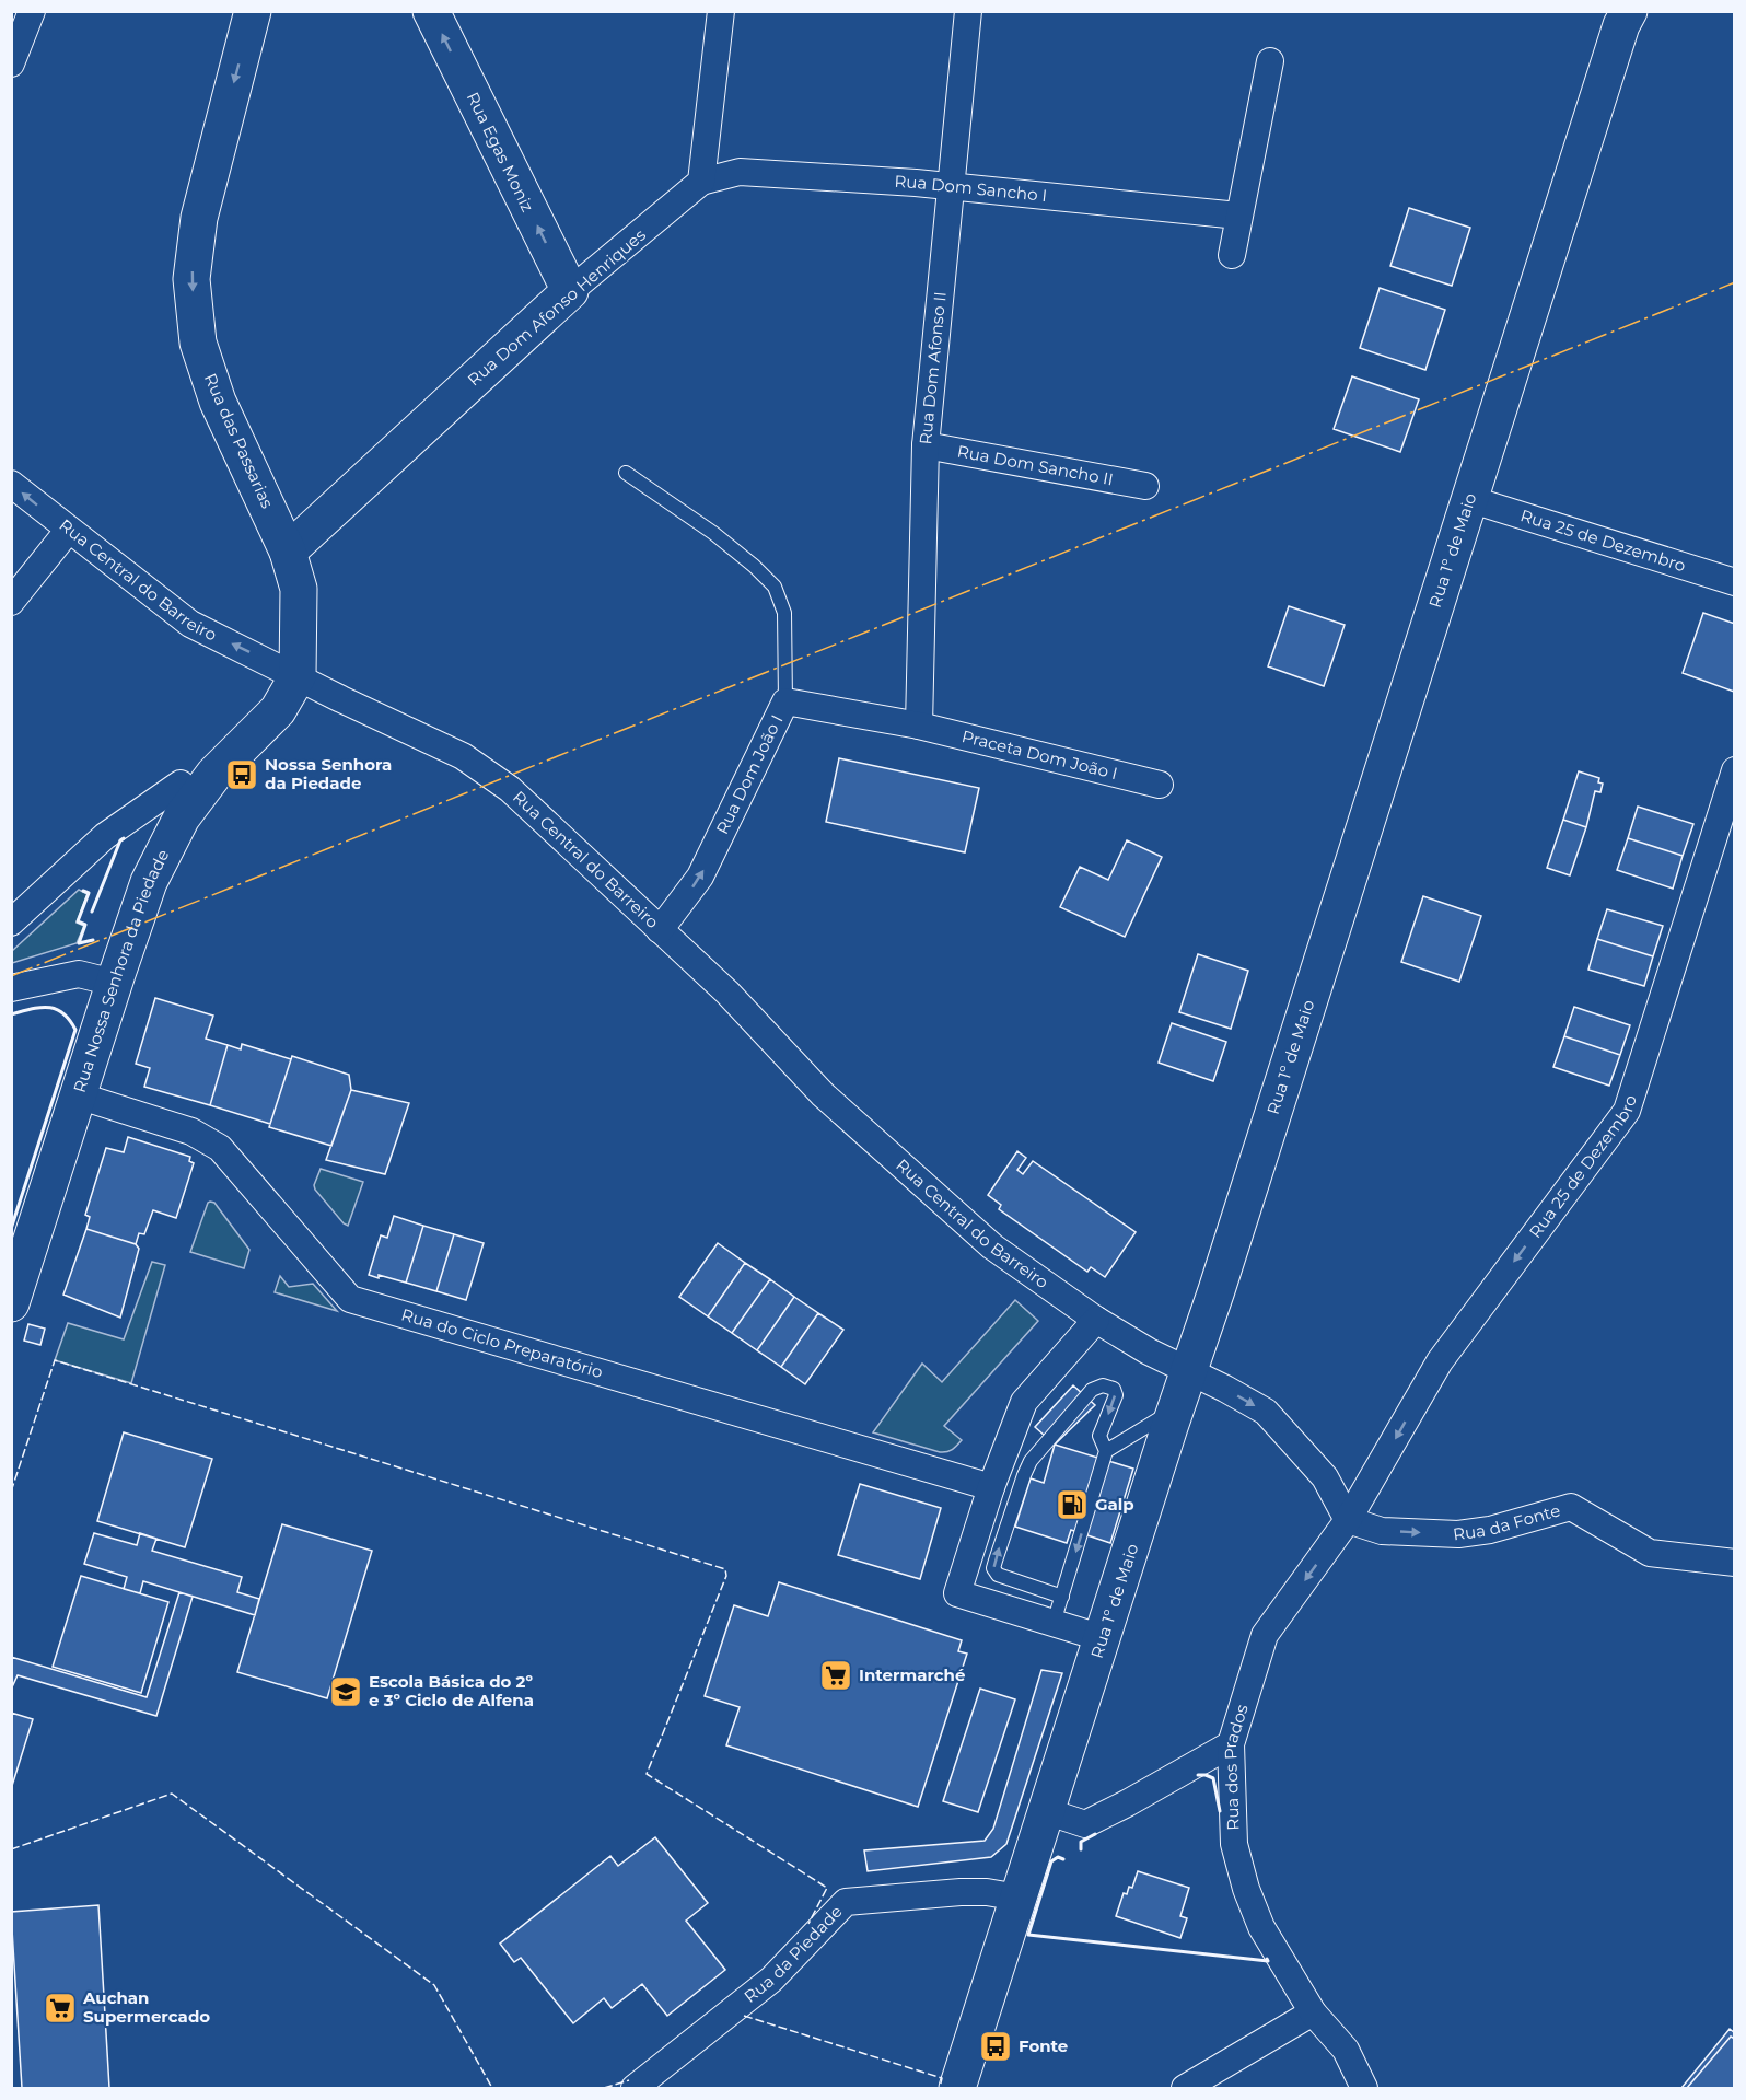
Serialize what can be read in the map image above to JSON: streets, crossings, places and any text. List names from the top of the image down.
{
  "streets": {
    "main road": [
      "Rua Egas Moniz",
      "Rua Dom Afonso Henriques",
      "Rua das Passarias",
      "Rua 1º de Maio",
      "Rua Nossa Senhora da Piedade"
    ],
    "street": [
      "Rua Dom Sancho I",
      "Rua Dom Afonso II",
      "Rua Dom Sancho II",
      "Rua 25 de Dezembro",
      "Rua Central do Barreiro",
      "Praceta Dom João I",
      "Rua Dom João I",
      "Rua do Ciclo Preparatório",
      "Rua da Fonte",
      "Rua dos Prados",
      "Rua da Piedade"
    ]
  },
  "crossings": [
    ["Rua Egas Moniz", "Rua Dom Afonso Henriques"],
    ["Rua Dom Sancho I", "Rua Dom Afonso Henriques"],
    ["Rua Dom Sancho I", "Rua Dom Afonso II"],
    ["Rua Dom Afonso Henriques", "Rua das Passarias"],
    ["Rua Dom Afonso II", "Rua Dom Sancho II"],
    ["Rua Dom Afonso II", "Praceta Dom João I"],
    ["Rua Dom Afonso II", "Rua Dom João I"],
    ["Rua das Passarias", "Rua Central do Barreiro"],
    ["Rua das Passarias", "Rua Nossa Senhora da Piedade"],
    ["Rua 25 de Dezembro", "Rua 1º de Maio"],
    ["Rua 25 de Dezembro", "Rua Central do Barreiro"],
    ["Rua 25 de Dezembro", "Rua da Fonte"],
    ["Rua 25 de Dezembro", "Rua dos Prados"],
    ["Rua 1º de Maio", "Rua Central do Barreiro"],
    ["Rua 1º de Maio", "Rua da Piedade"],
    ["Rua Central do Barreiro", "Rua Dom João I"],
    ["Rua Central do Barreiro", "Rua Nossa Senhora da Piedade"],
    ["Rua Central do Barreiro", "Rua da Fonte"],
    ["Rua Central do Barreiro", "Rua dos Prados"],
    ["Praceta Dom João I", "Rua Dom João I"],
    ["Rua Nossa Senhora da Piedade", "Rua do Ciclo Preparatório"],
    ["Rua da Fonte", "Rua dos Prados"]
  ],
  "one_way": [
    "Rua Egas Moniz",
    "Rua das Passarias",
    "Rua 25 de Dezembro",
    "Rua Dom João I",
    "Rua da Fonte",
    "Rua dos Prados"
  ],
  "places": {
    "bus stop": ["Nossa Senhora da Piedade", "Fonte"],
    "fuel station": ["Galp"],
    "supermarket": ["Intermarché", "Auchan Supermercado"],
    "school or university": ["Escola Básica do 2º e 3º Ciclo de Alfena"]
  }
}
